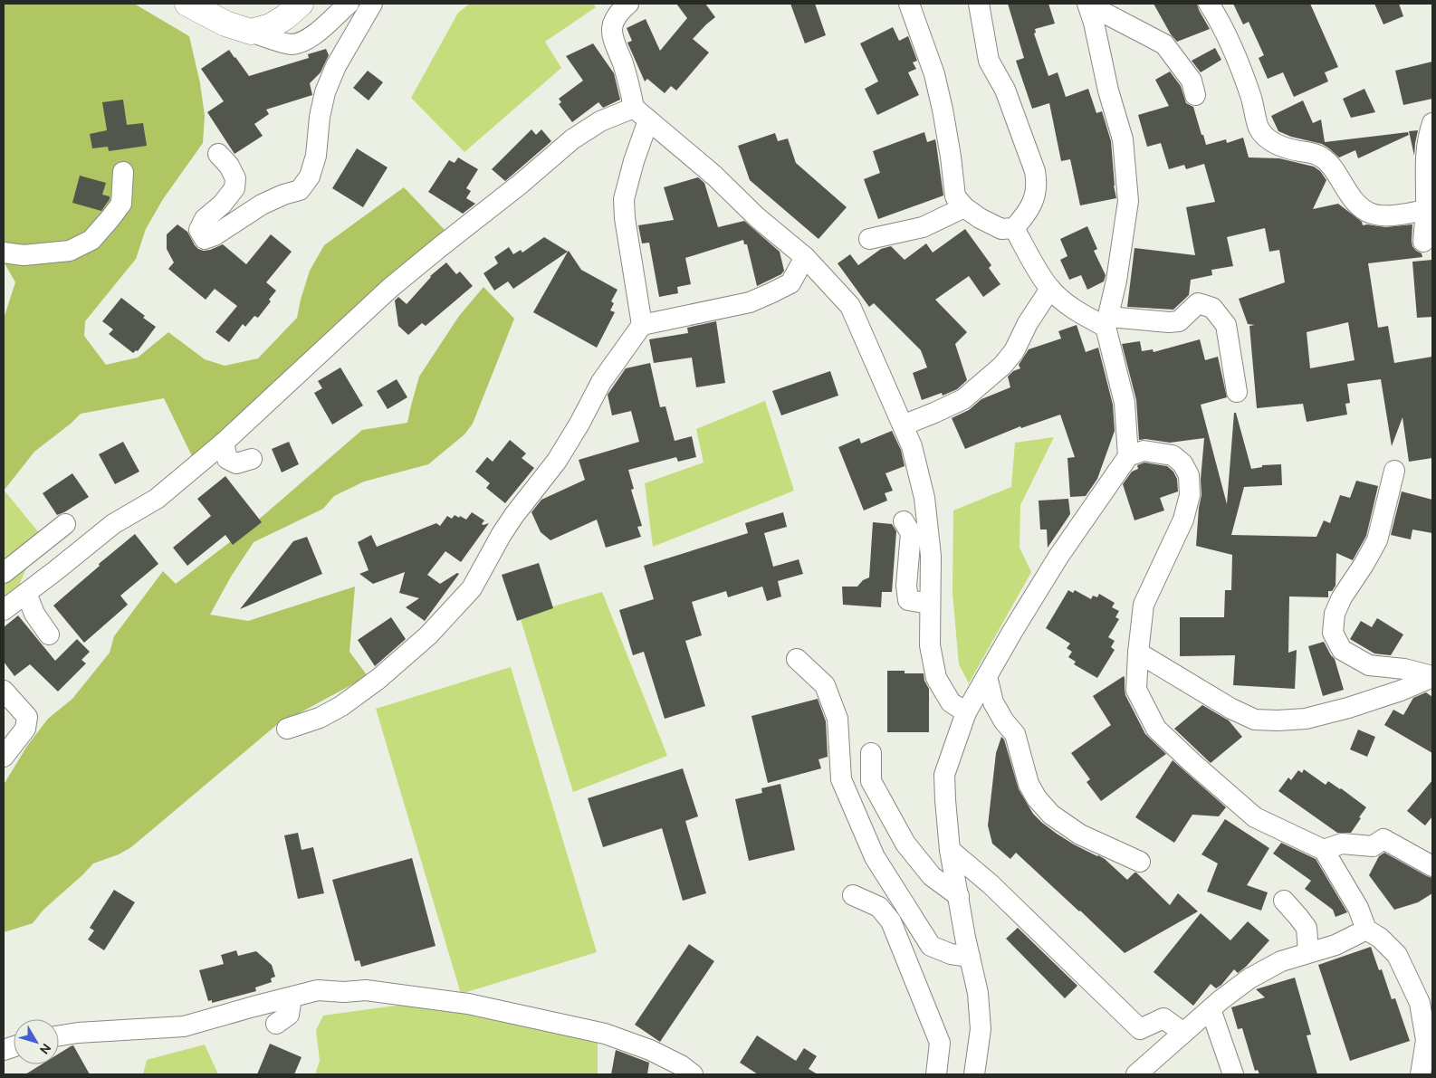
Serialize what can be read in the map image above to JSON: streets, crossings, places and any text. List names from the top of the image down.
{
  "north": "bottom right"
}
